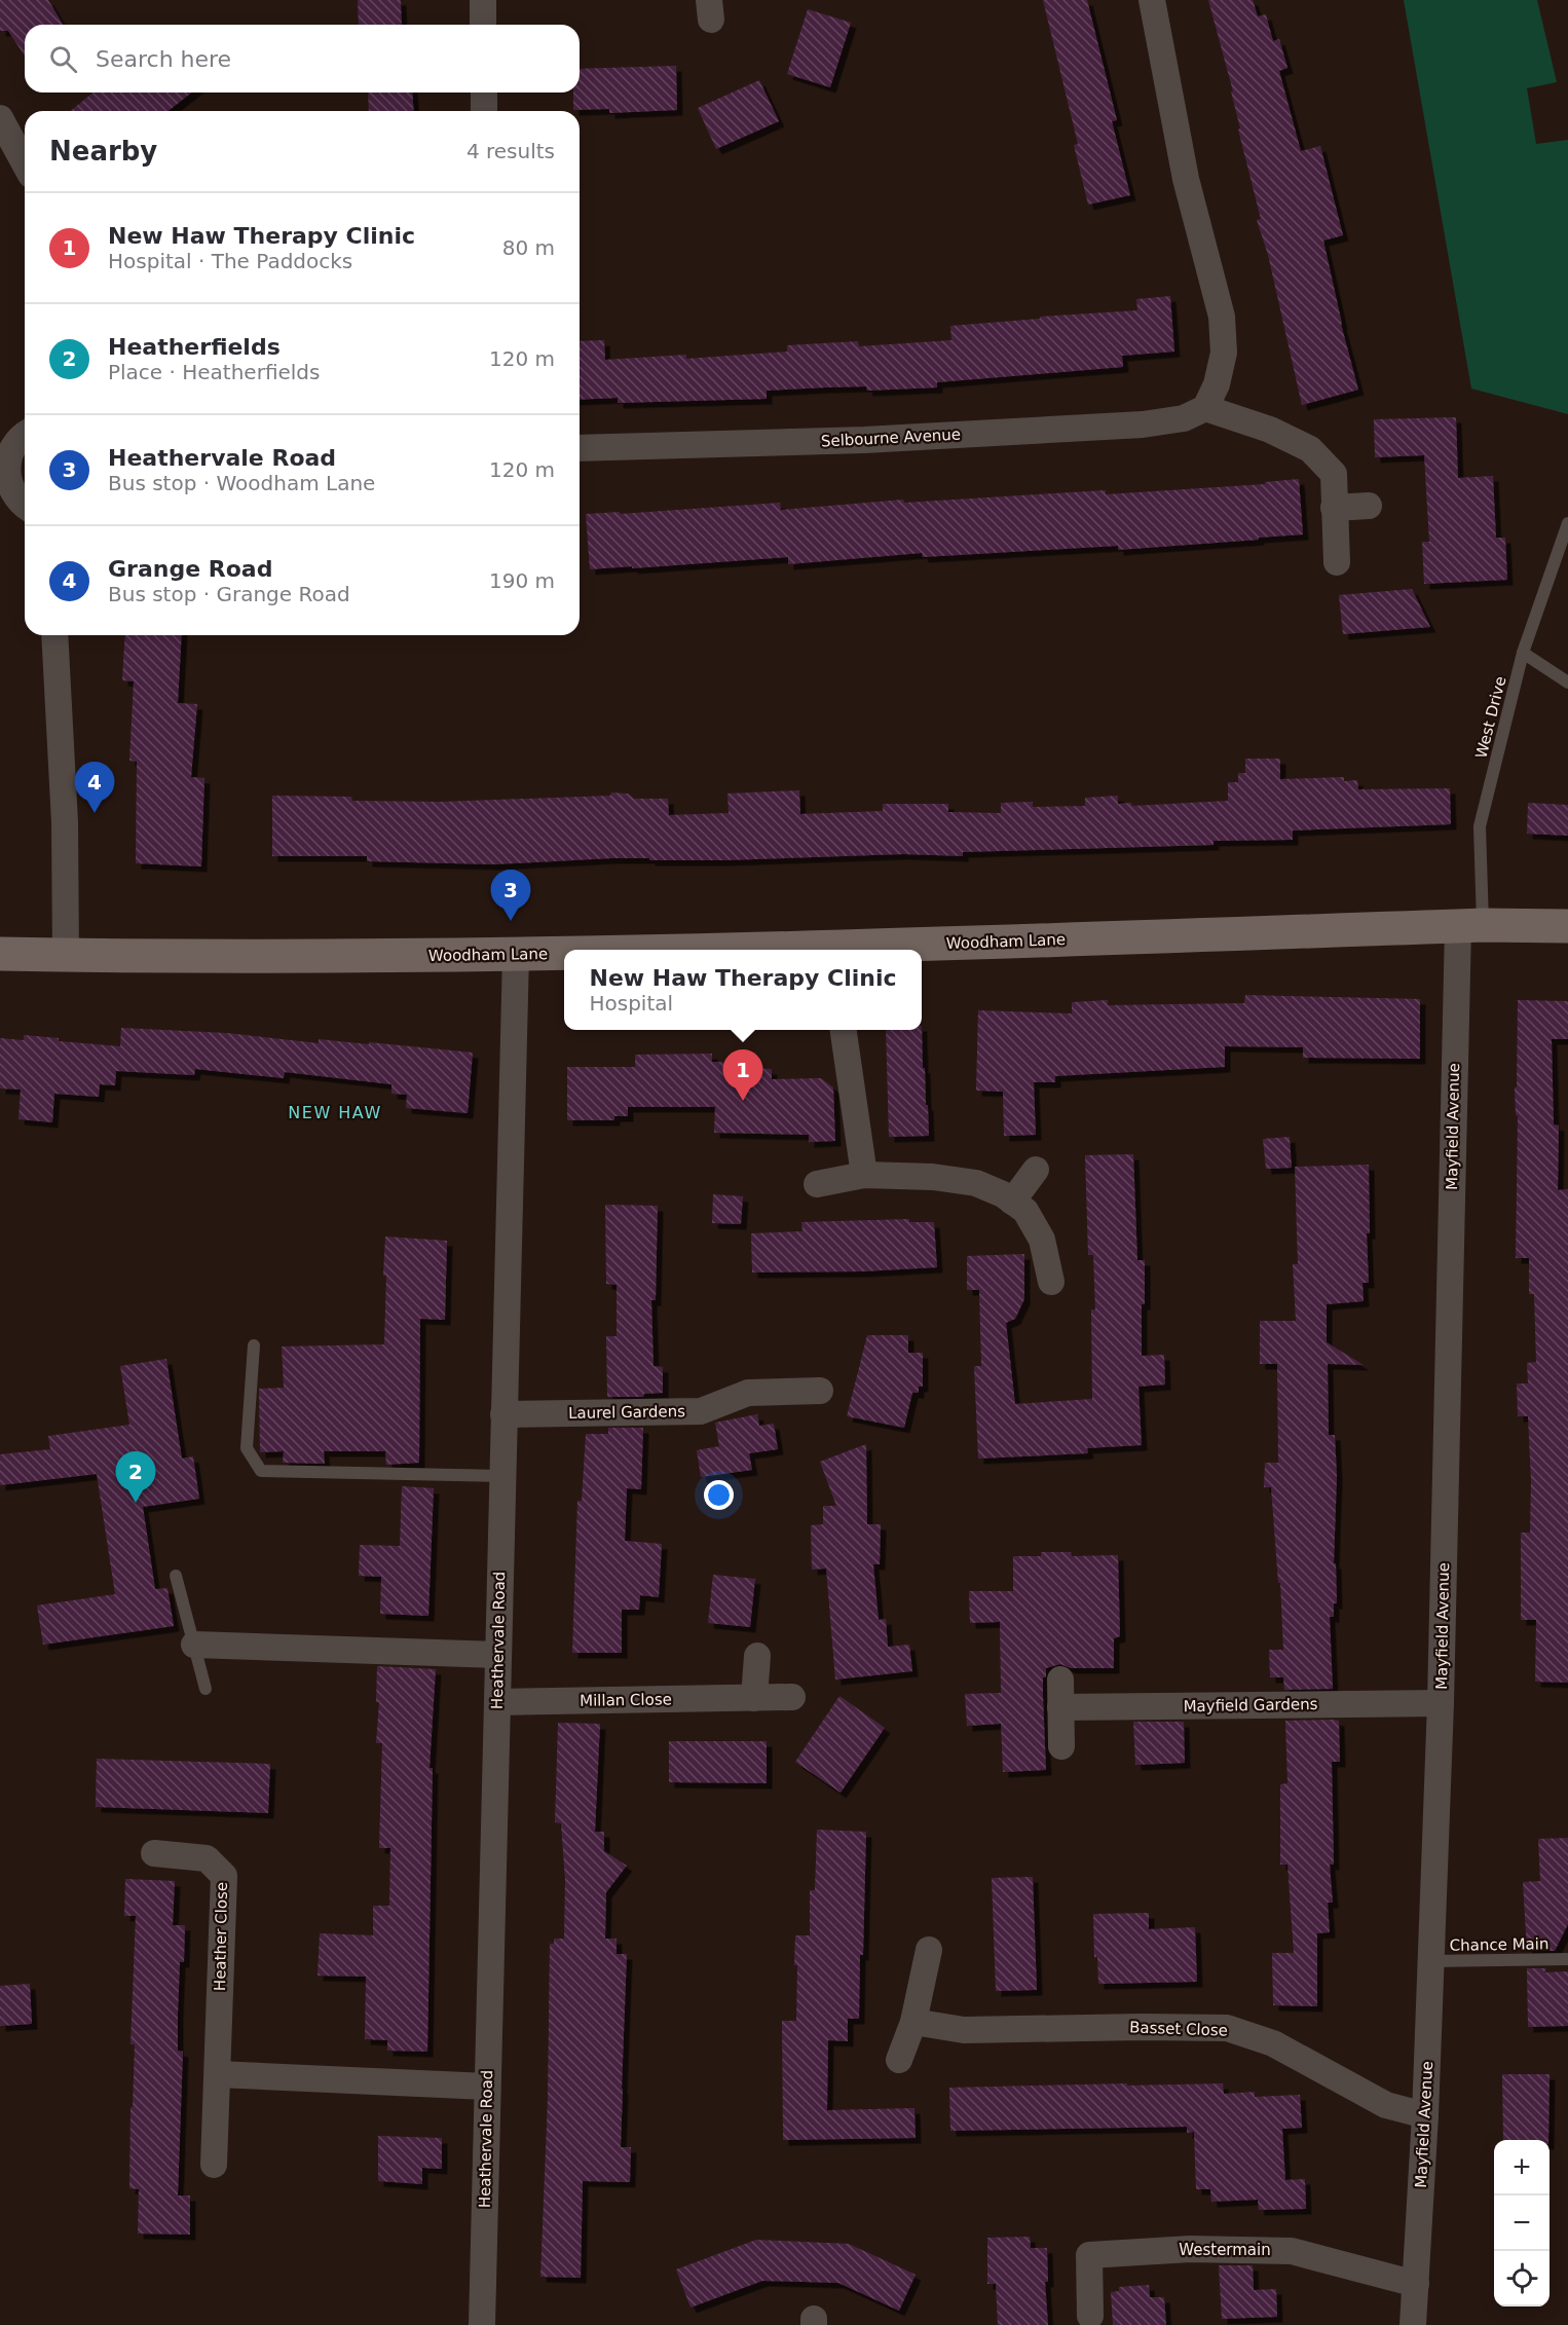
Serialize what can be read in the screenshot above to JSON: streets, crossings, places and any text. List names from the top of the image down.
{
  "streets": {
    "main road": ["Woodham Lane"],
    "street": [
      "Selbourne Avenue",
      "Mayfield Avenue",
      "Laurel Gardens",
      "Heathervale Road",
      "Millan Close",
      "Mayfield Gardens",
      "Heather Close",
      "Basset Close",
      "Westermain"
    ],
    "lane": ["West Drive", "Chance Main"]
  },
  "crossings": [
    ["West Drive", "Woodham Lane"],
    ["West Drive", "Mayfield Avenue"],
    ["Woodham Lane", "Mayfield Avenue"],
    ["Woodham Lane", "Heathervale Road"],
    ["Mayfield Avenue", "Mayfield Gardens"],
    ["Mayfield Avenue", "Chance Main"],
    ["Mayfield Avenue", "Basset Close"],
    ["Mayfield Avenue", "Westermain"],
    ["Laurel Gardens", "Heathervale Road"],
    ["Heathervale Road", "Millan Close"]
  ],
  "districts": ["NEW HAW"],
  "page": {
    "search": "Search here",
    "heading": ["Nearby", "4 results"],
    "list": [
      {
        "mark": "1",
        "name": "New Haw Therapy Clinic",
        "note": "Hospital · The Paddocks",
        "value": "80 m"
      },
      {
        "mark": "2",
        "name": "Heatherfields",
        "note": "Place · Heatherfields",
        "value": "120 m"
      },
      {
        "mark": "3",
        "name": "Heathervale Road",
        "note": "Bus stop · Woodham Lane",
        "value": "120 m"
      },
      {
        "mark": "4",
        "name": "Grange Road",
        "note": "Bus stop · Grange Road",
        "value": "190 m"
      }
    ],
    "pins": [
      "4",
      "3",
      "1",
      "2"
    ],
    "popup": ["New Haw Therapy Clinic", "Hospital"],
    "map_buttons": ["+", "−"]
  }
}
